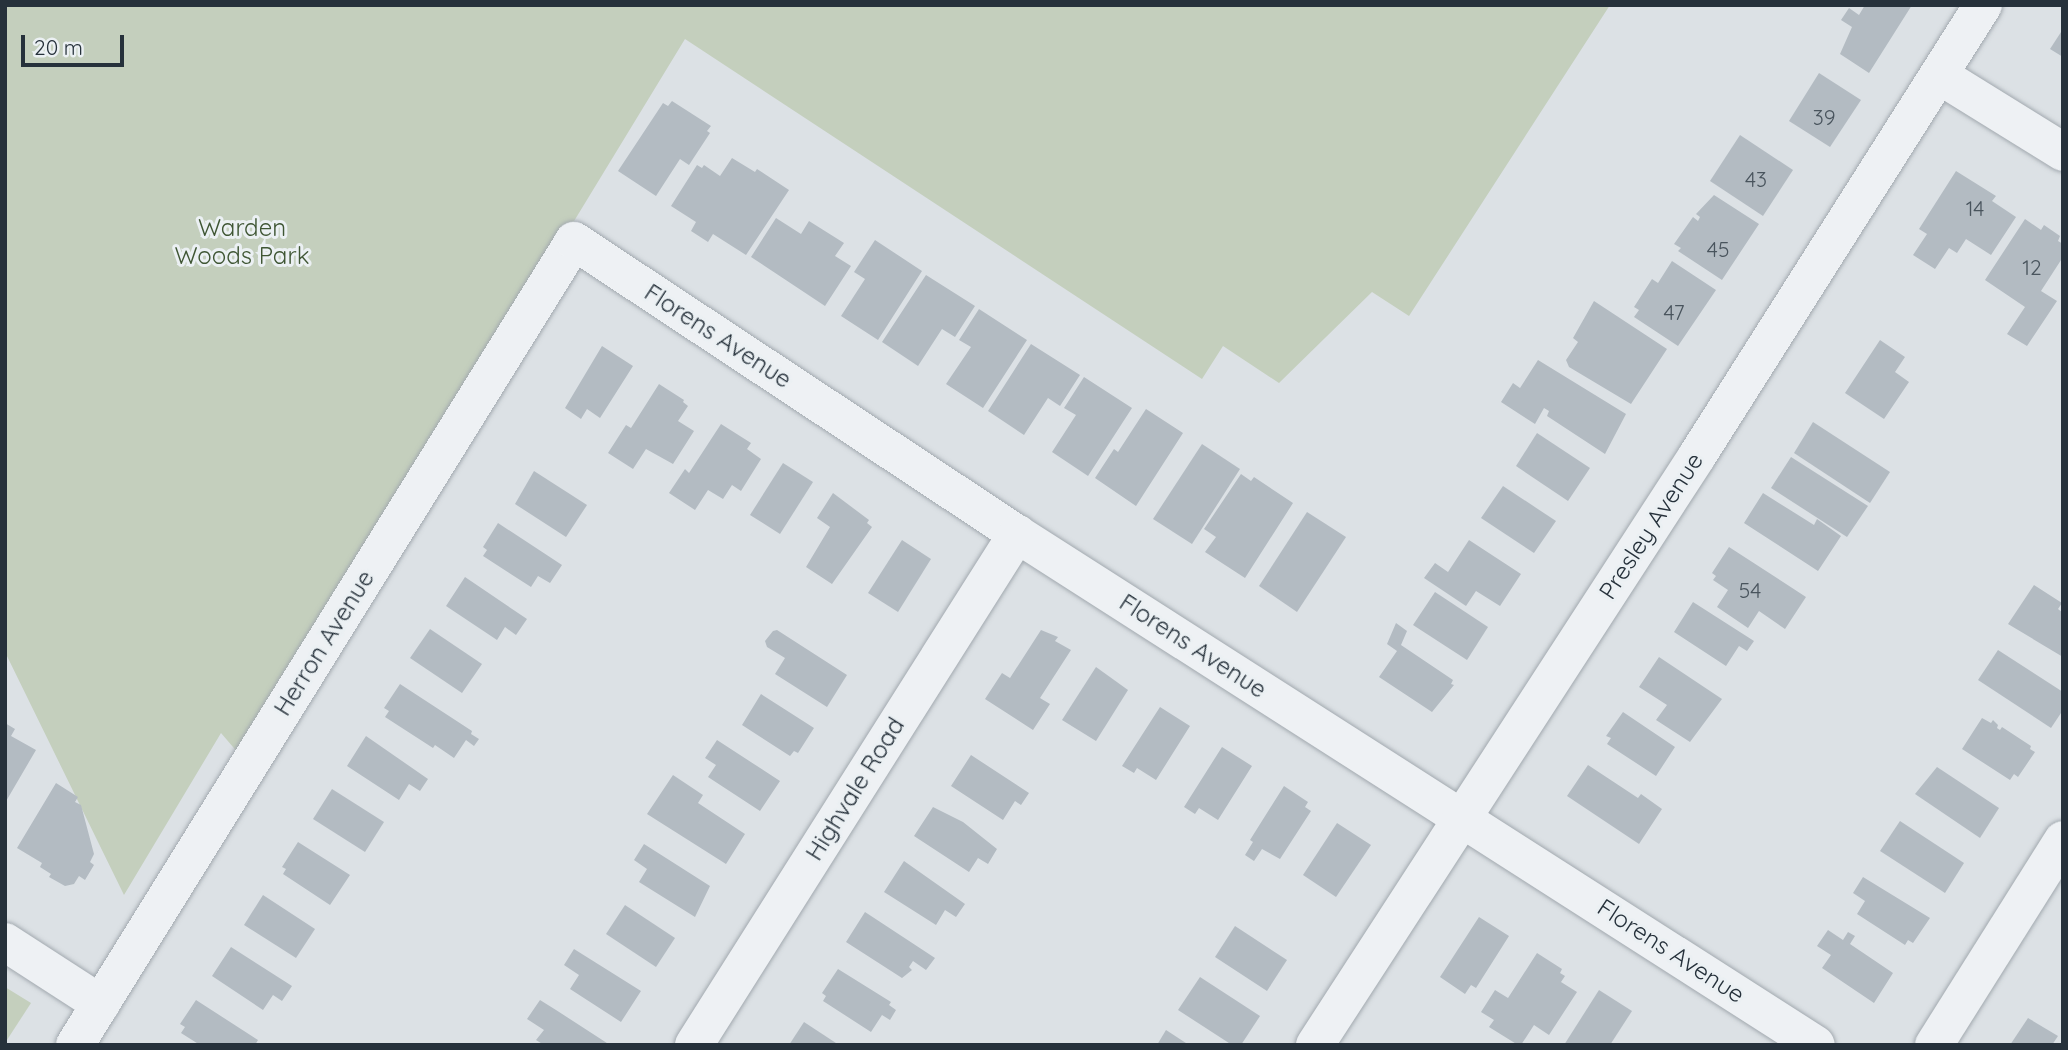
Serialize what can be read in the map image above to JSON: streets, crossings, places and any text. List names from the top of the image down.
{
  "streets": {
    "street": [
      "Florens Avenue",
      "Presley Avenue",
      "Herron Avenue",
      "Highvale Road"
    ]
  },
  "crossings": [
    ["Florens Avenue", "Presley Avenue"],
    ["Florens Avenue", "Herron Avenue"],
    ["Florens Avenue", "Highvale Road"]
  ],
  "parks": ["Warden Woods Park"],
  "house_numbers": [
    "39",
    "43",
    "14",
    "45",
    "12",
    "47",
    "54"
  ],
  "scale_bar": "20 m"
}
